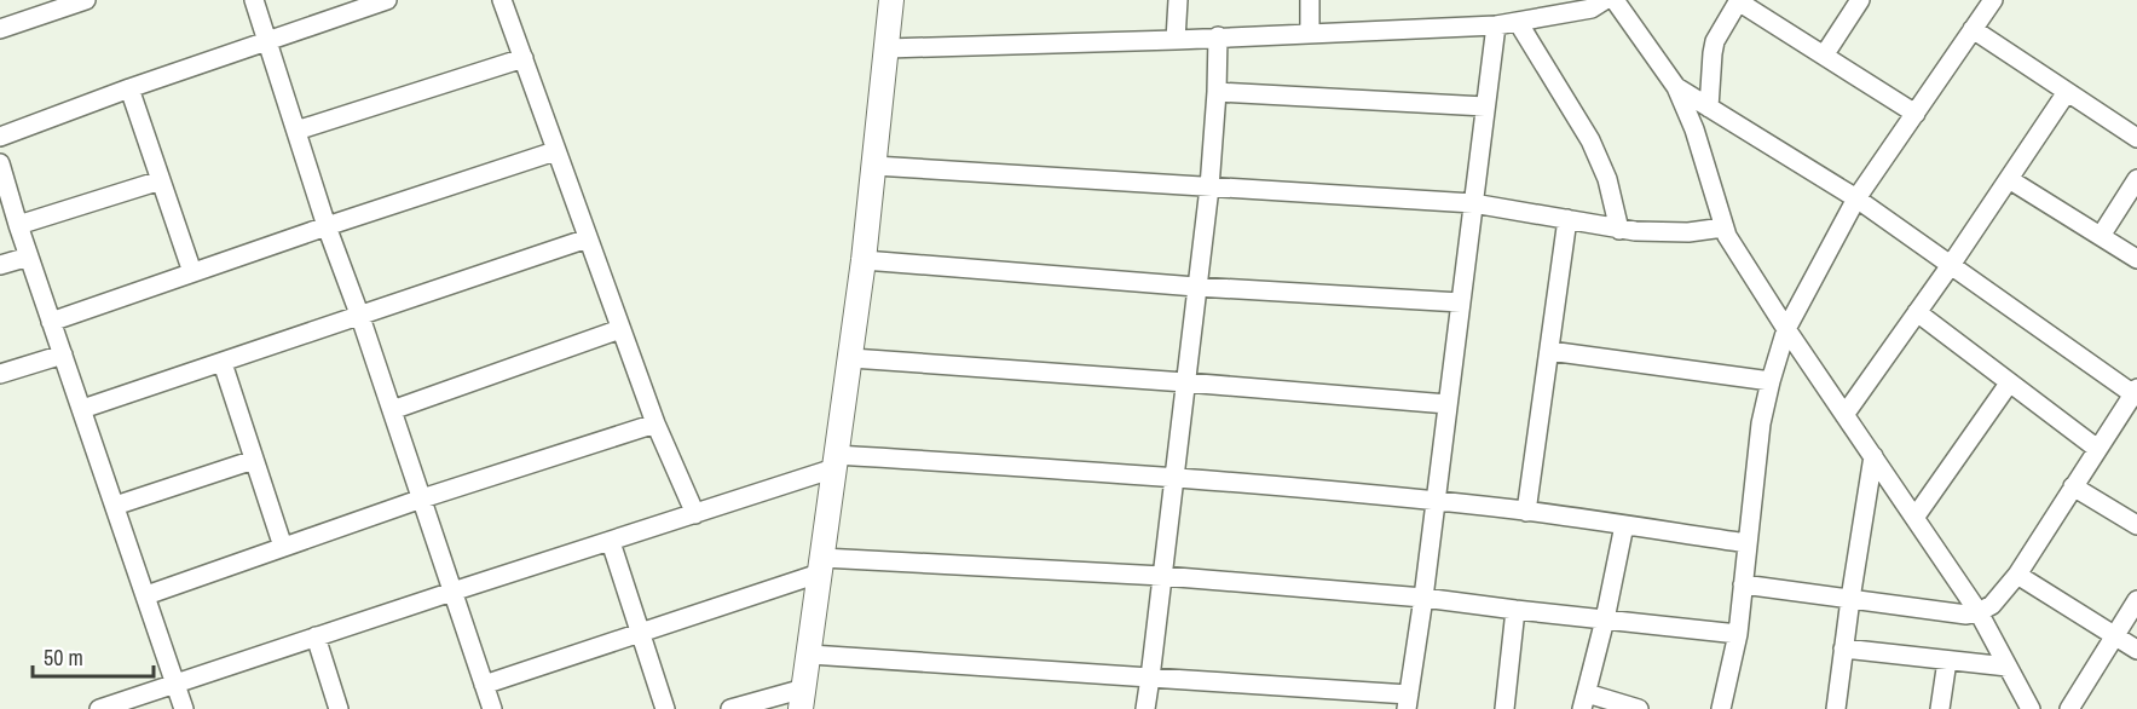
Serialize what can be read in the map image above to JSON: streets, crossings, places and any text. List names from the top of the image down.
{
  "scale_bar": "50 m"
}
